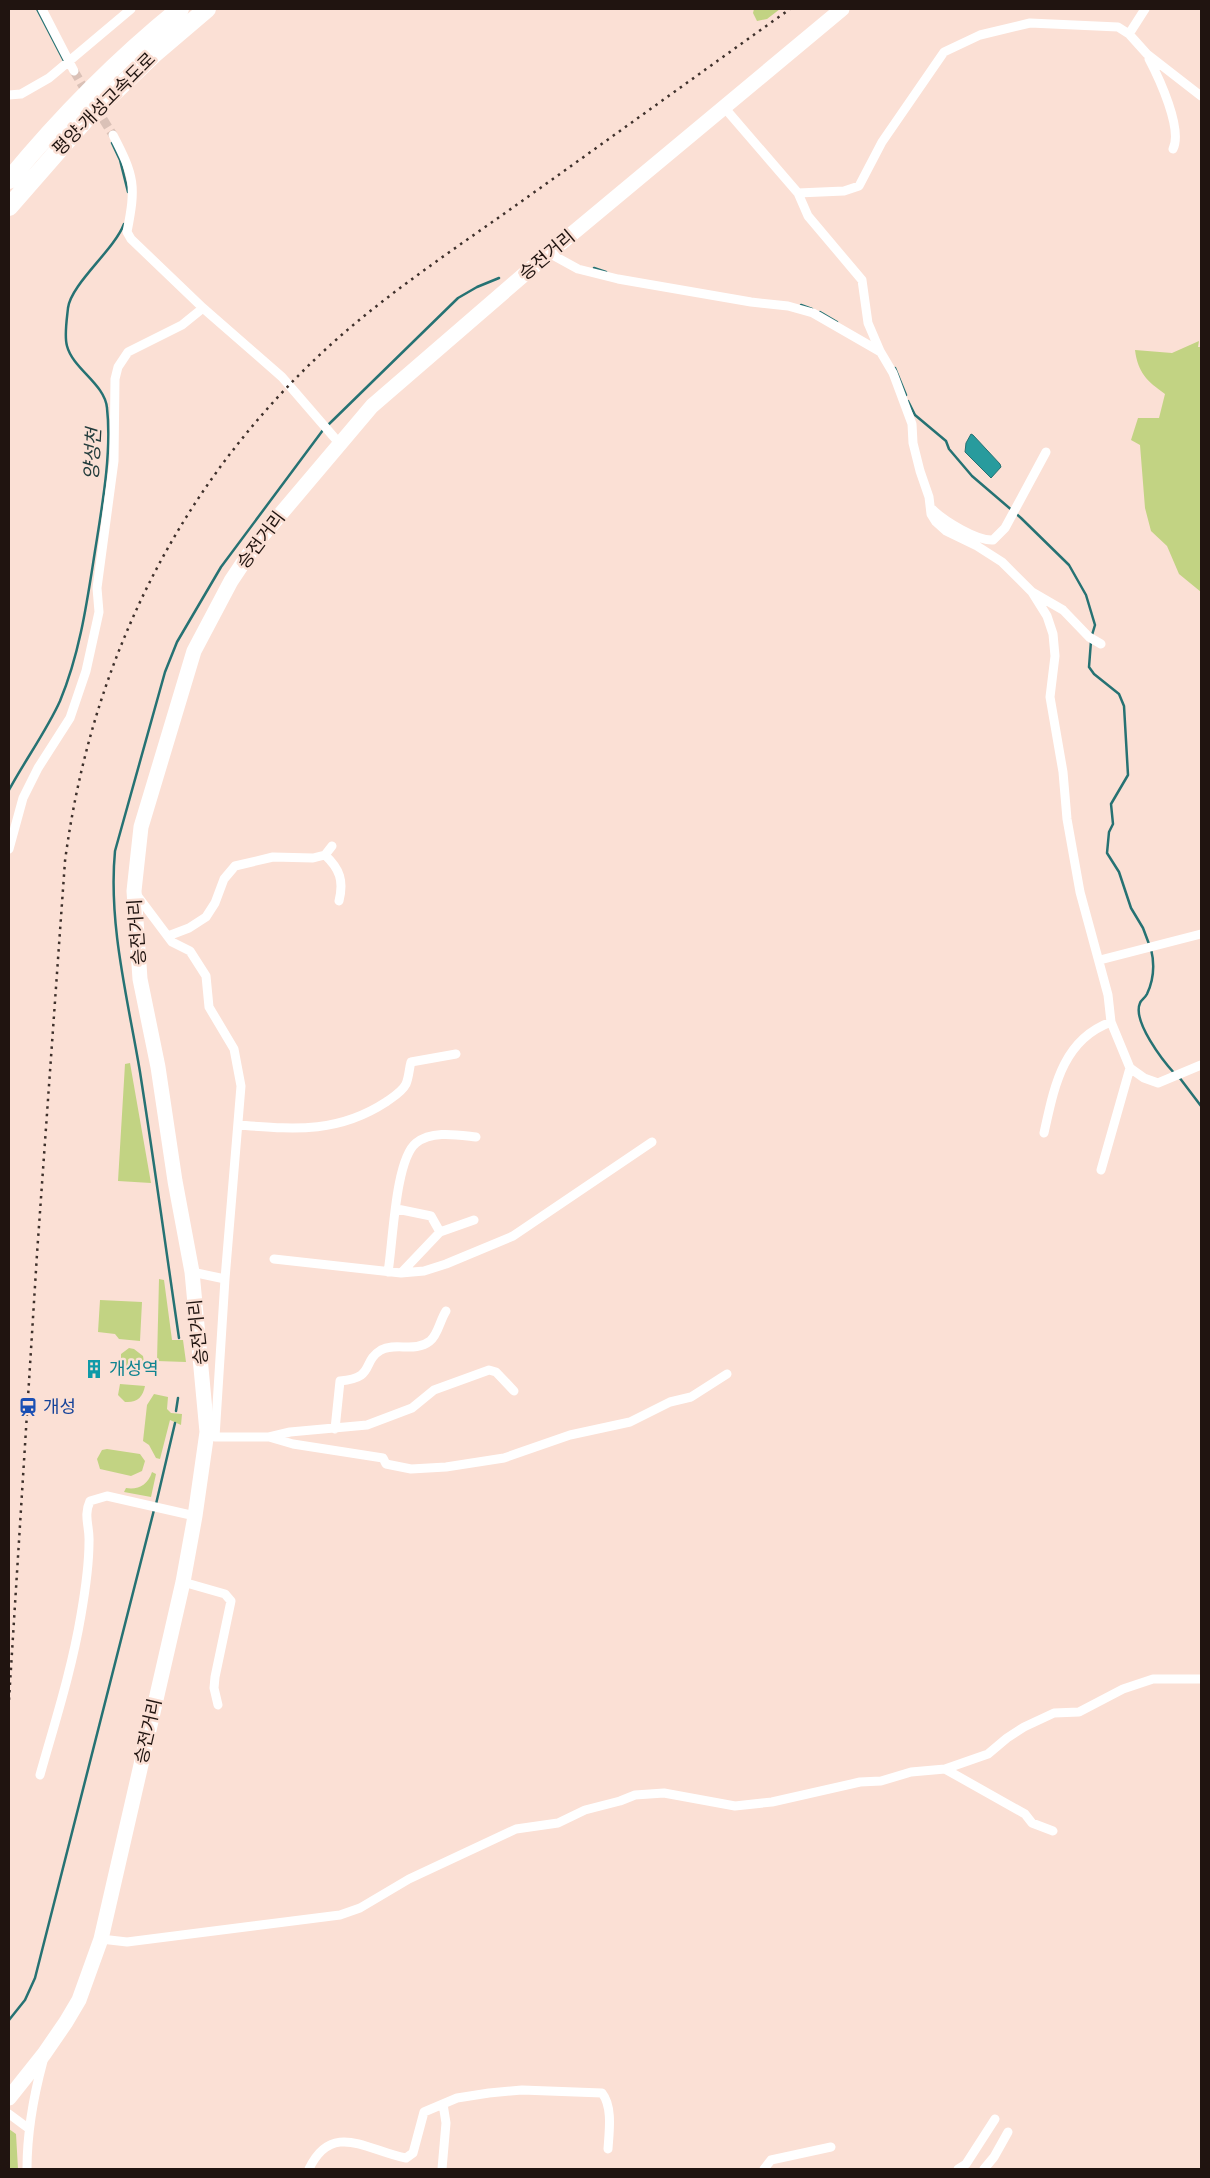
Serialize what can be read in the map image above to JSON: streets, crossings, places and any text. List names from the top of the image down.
{
  "streets": {
    "highway": ["평양-개성고속도로"],
    "main road": ["승전거리"]
  },
  "water": ["양성천"],
  "places": {
    "building": ["개성역"],
    "station": ["개성"]
  }
}
